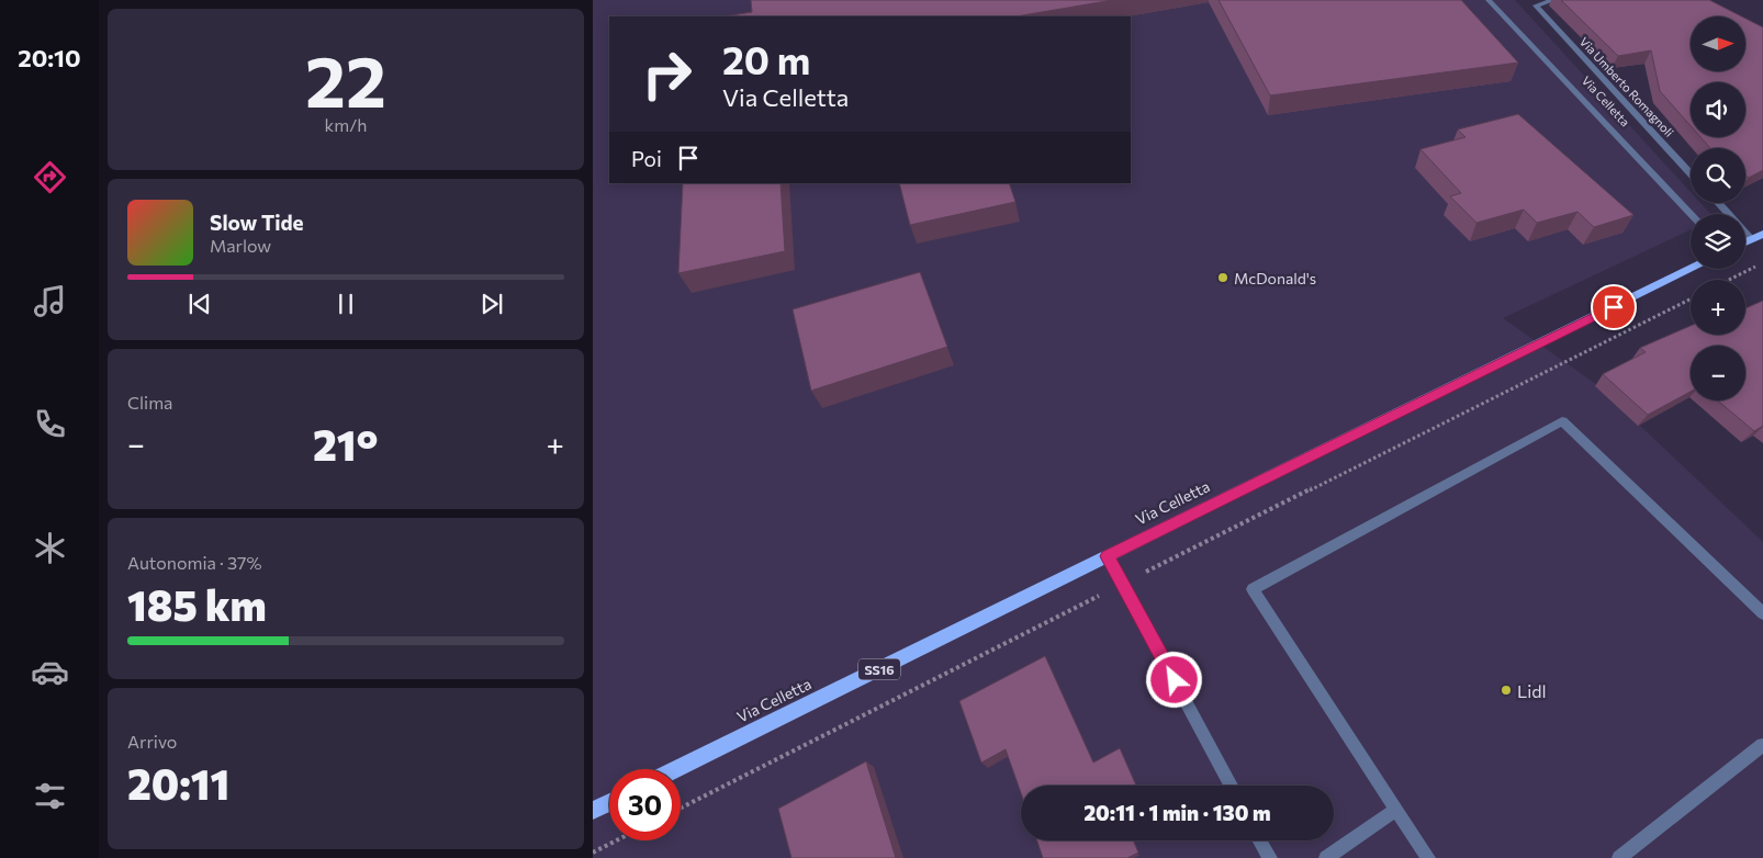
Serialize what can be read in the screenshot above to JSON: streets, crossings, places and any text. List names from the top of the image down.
{
  "streets": {
    "main road": ["Via Celletta", "SS16"],
    "street": ["Via Umberto Romagnoli"]
  },
  "places": ["McDonald's", "Lidl"],
  "north": "right",
  "page": {
    "tabs": "20:10",
    "tile": [
      ["22", "km/h"],
      "Clima",
      ["Autonomia · 37%", "185 km"],
      ["Arrivo", "20:11"]
    ],
    "map_buttons": ["+", "−"],
    "turn": ["20 m", "Via Celletta"],
    "then": "Poi",
    "song": ["Slow Tide", "Marlow"],
    "heat": ["−", "21°", "+"],
    "limit": "30",
    "trip": "20:11 · 1 min · 130 m"
  }
}
